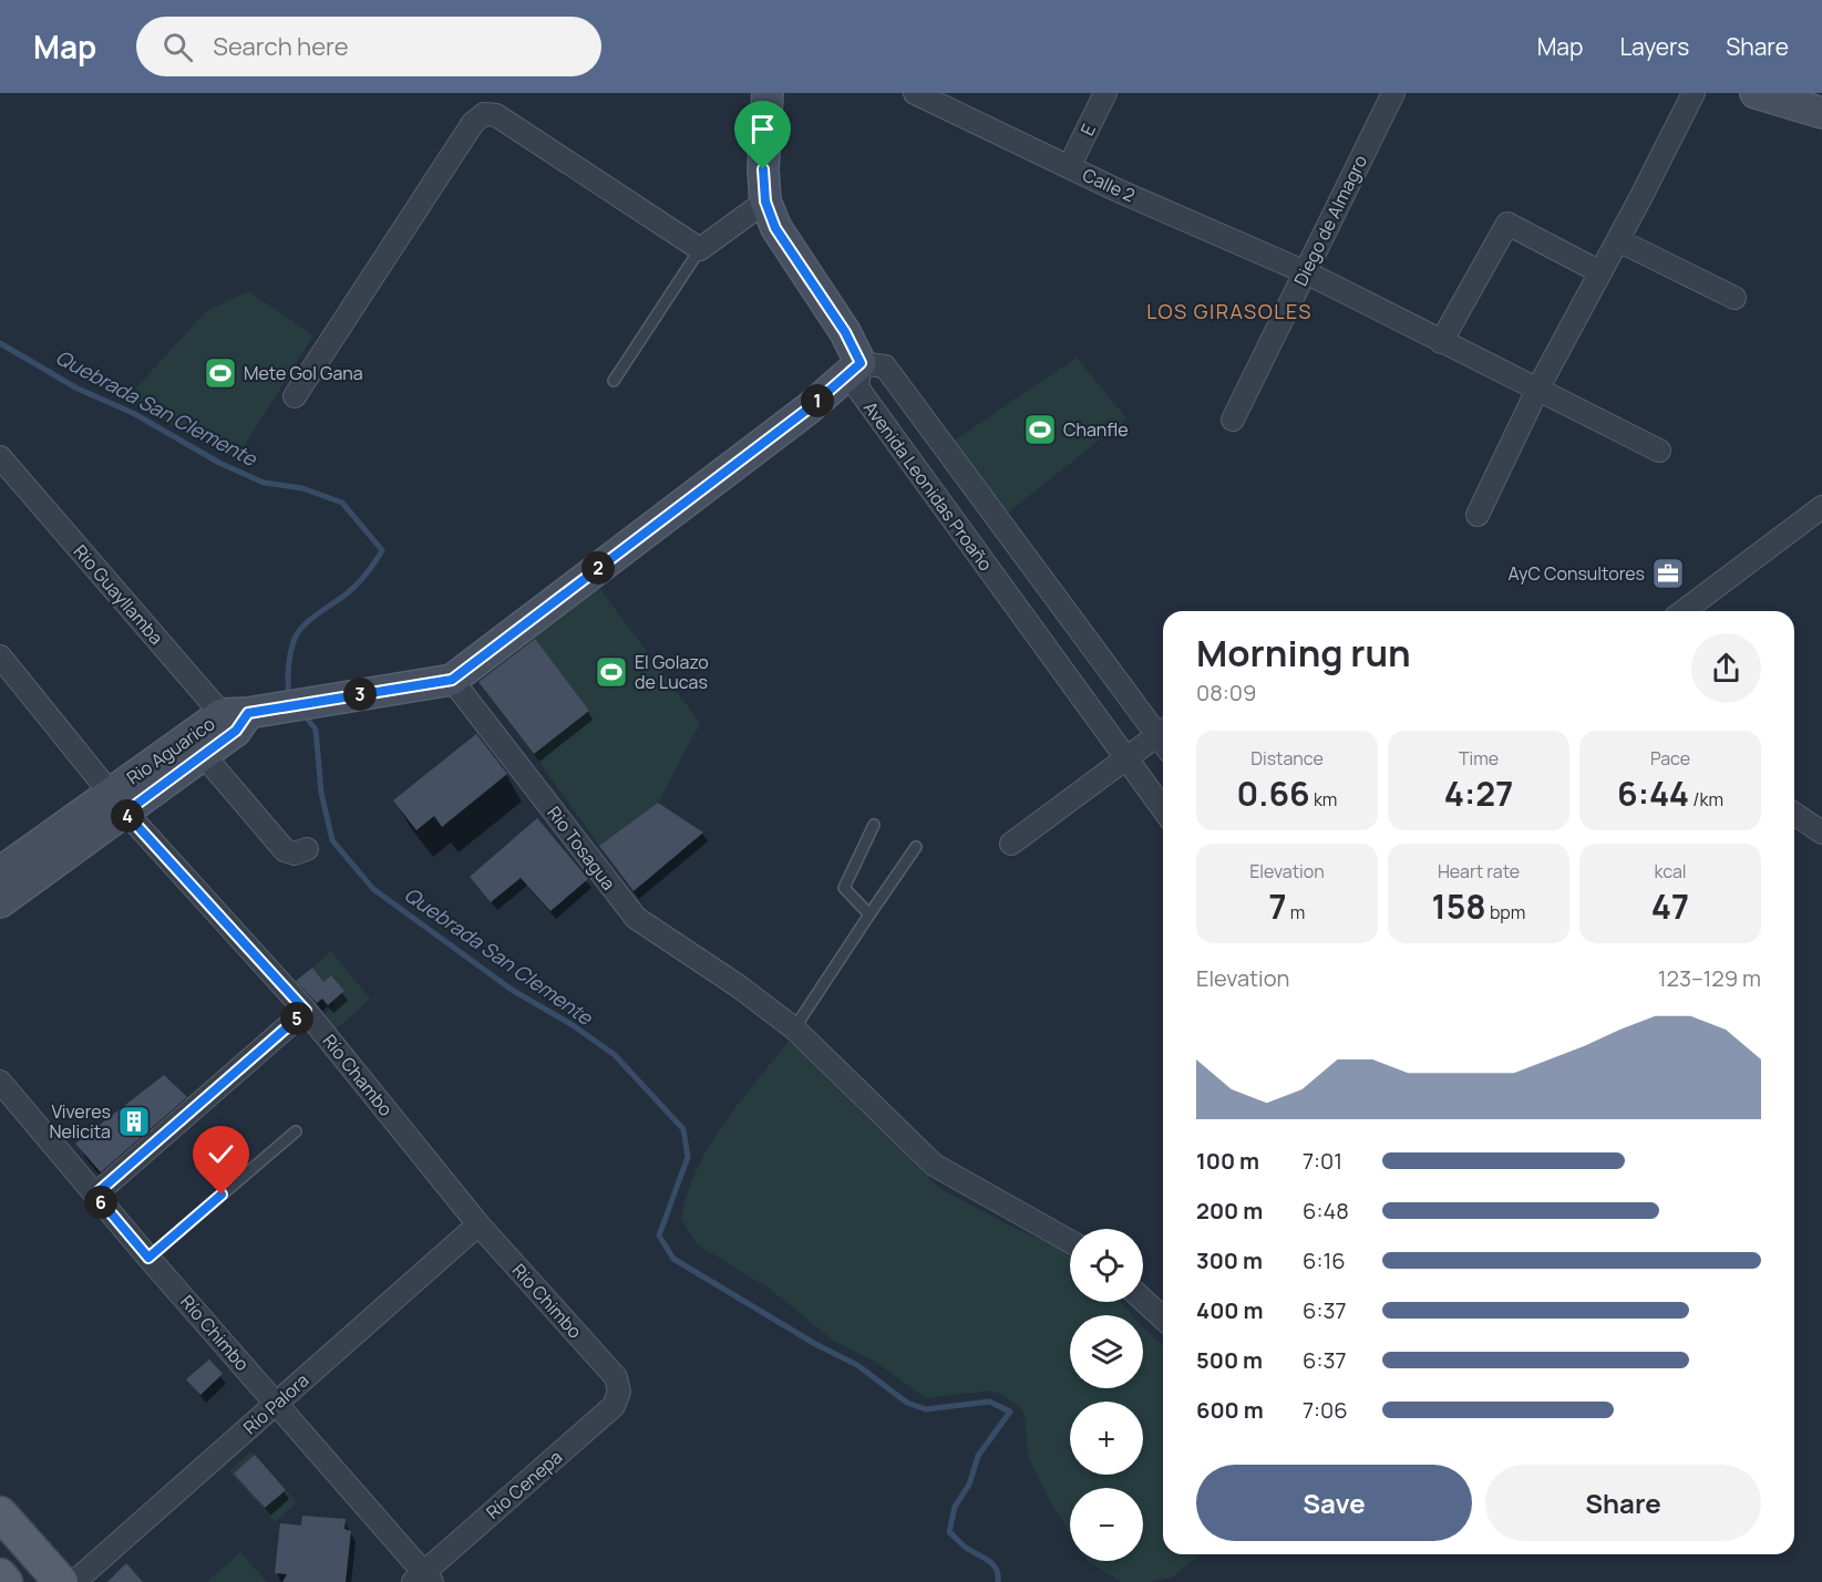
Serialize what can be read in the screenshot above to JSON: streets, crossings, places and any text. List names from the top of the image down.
{
  "streets": {
    "main road": ["Rio Aguarico"],
    "street": [
      "E",
      "Calle 2",
      "Diego de Almagro",
      "Avenida Leonidas Proaño",
      "Rio Guayllamba",
      "Rio Tosagua",
      "Río Chambo",
      "Rio Chimbo",
      "Río Chimbo",
      "Río Palora",
      "Río Cenepa"
    ]
  },
  "crossings": [
    ["E", "Calle 2"],
    ["Calle 2", "Diego de Almagro"],
    ["Rio Guayllamba", "Rio Aguarico"],
    ["Rio Aguarico", "Río Chambo"],
    ["Río Chambo", "Rio Chimbo"],
    ["Río Chambo", "Río Palora"],
    ["Rio Chimbo", "Río Palora"],
    ["Rio Chimbo", "Río Cenepa"],
    ["Río Chimbo", "Río Palora"],
    ["Río Chimbo", "Río Cenepa"]
  ],
  "districts": ["LOS GIRASOLES"],
  "water": ["Quebrada San Clemente"],
  "places": {
    "sports": ["Mete Gol Gana", "Chanfle", "El Golazo de Lucas"],
    "office": ["AyC Consultores"],
    "building": ["Viveres Nelicita"]
  },
  "page": {
    "header": "Map",
    "search": "Search here",
    "nav": ["Map", "Layers", "Share"],
    "pins": [
      "1",
      "2",
      "3",
      "4",
      "5",
      "6"
    ],
    "heading": ["Morning run", "08:09"],
    "stats": [
      ["Distance", "0.66 km"],
      ["Time", "4:27"],
      ["Pace", "6:44 /km"],
      ["Elevation", "7 m"],
      ["Heart rate", "158 bpm"],
      ["kcal", "47"]
    ],
    "chart": ["Elevation", "123–129 m"],
    "list": [
      {
        "name": "100 m",
        "note": "7:01"
      },
      {
        "name": "200 m",
        "note": "6:48"
      },
      {
        "name": "300 m",
        "note": "6:16"
      },
      {
        "name": "400 m",
        "note": "6:37"
      },
      {
        "name": "500 m",
        "note": "6:37"
      },
      {
        "name": "600 m",
        "note": "7:06"
      }
    ],
    "map_buttons": ["+", "−"],
    "buttons": ["Save", "Share"]
  }
}
